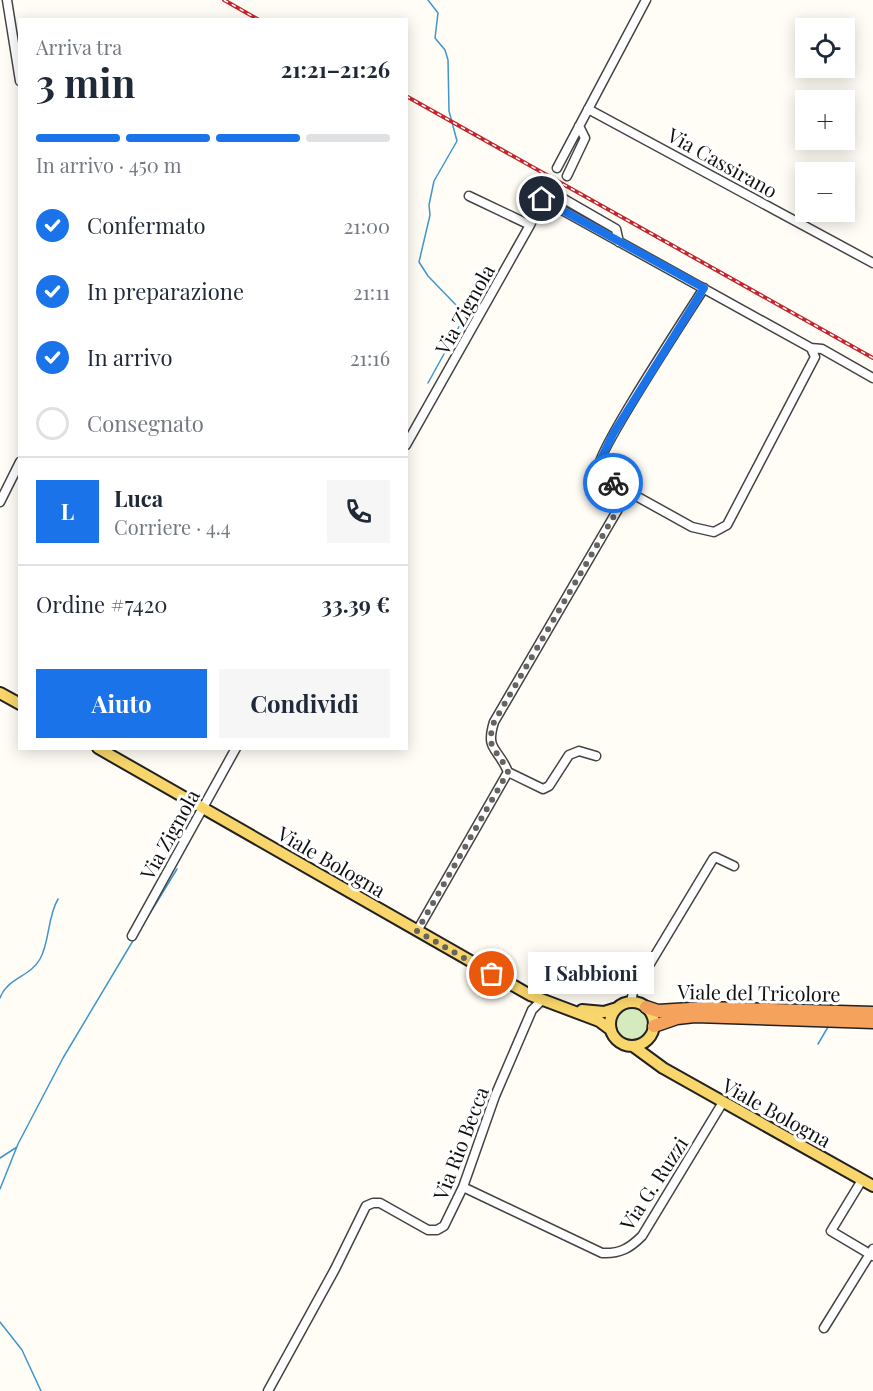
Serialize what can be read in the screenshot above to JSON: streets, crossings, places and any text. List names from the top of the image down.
{
  "streets": {
    "highway": ["Viale del Tricolore"],
    "main road": ["Viale Bologna"],
    "street": [
      "Via Cassirano",
      "Via Zignola",
      "Via Rio Becca",
      "Via G. Ruzzi"
    ]
  },
  "crossings": [
    ["Via Zignola", "Viale Bologna"],
    ["Viale Bologna", "Viale del Tricolore"],
    ["Viale Bologna", "Via Rio Becca"],
    ["Viale Bologna", "Via G. Ruzzi"],
    ["Via Rio Becca", "Via G. Ruzzi"]
  ],
  "places": ["I Sabbioni"],
  "page": {
    "map_buttons": ["+", "−"],
    "heading": ["3 min", "Arriva tra", "21:21–21:26"],
    "panel": [
      "Luca",
      "Corriere · 4.4",
      "Ordine #7420",
      "33.39 €"
    ],
    "bar": "In arrivo · 450 m",
    "list": [
      ["Confermato", "21:00"],
      ["In preparazione", "21:11"],
      ["In arrivo", "21:16"],
      "Consegnato"
    ],
    "round": "L",
    "buttons": ["Aiuto", "Condividi"],
    "bubble": "I Sabbioni"
  }
}
